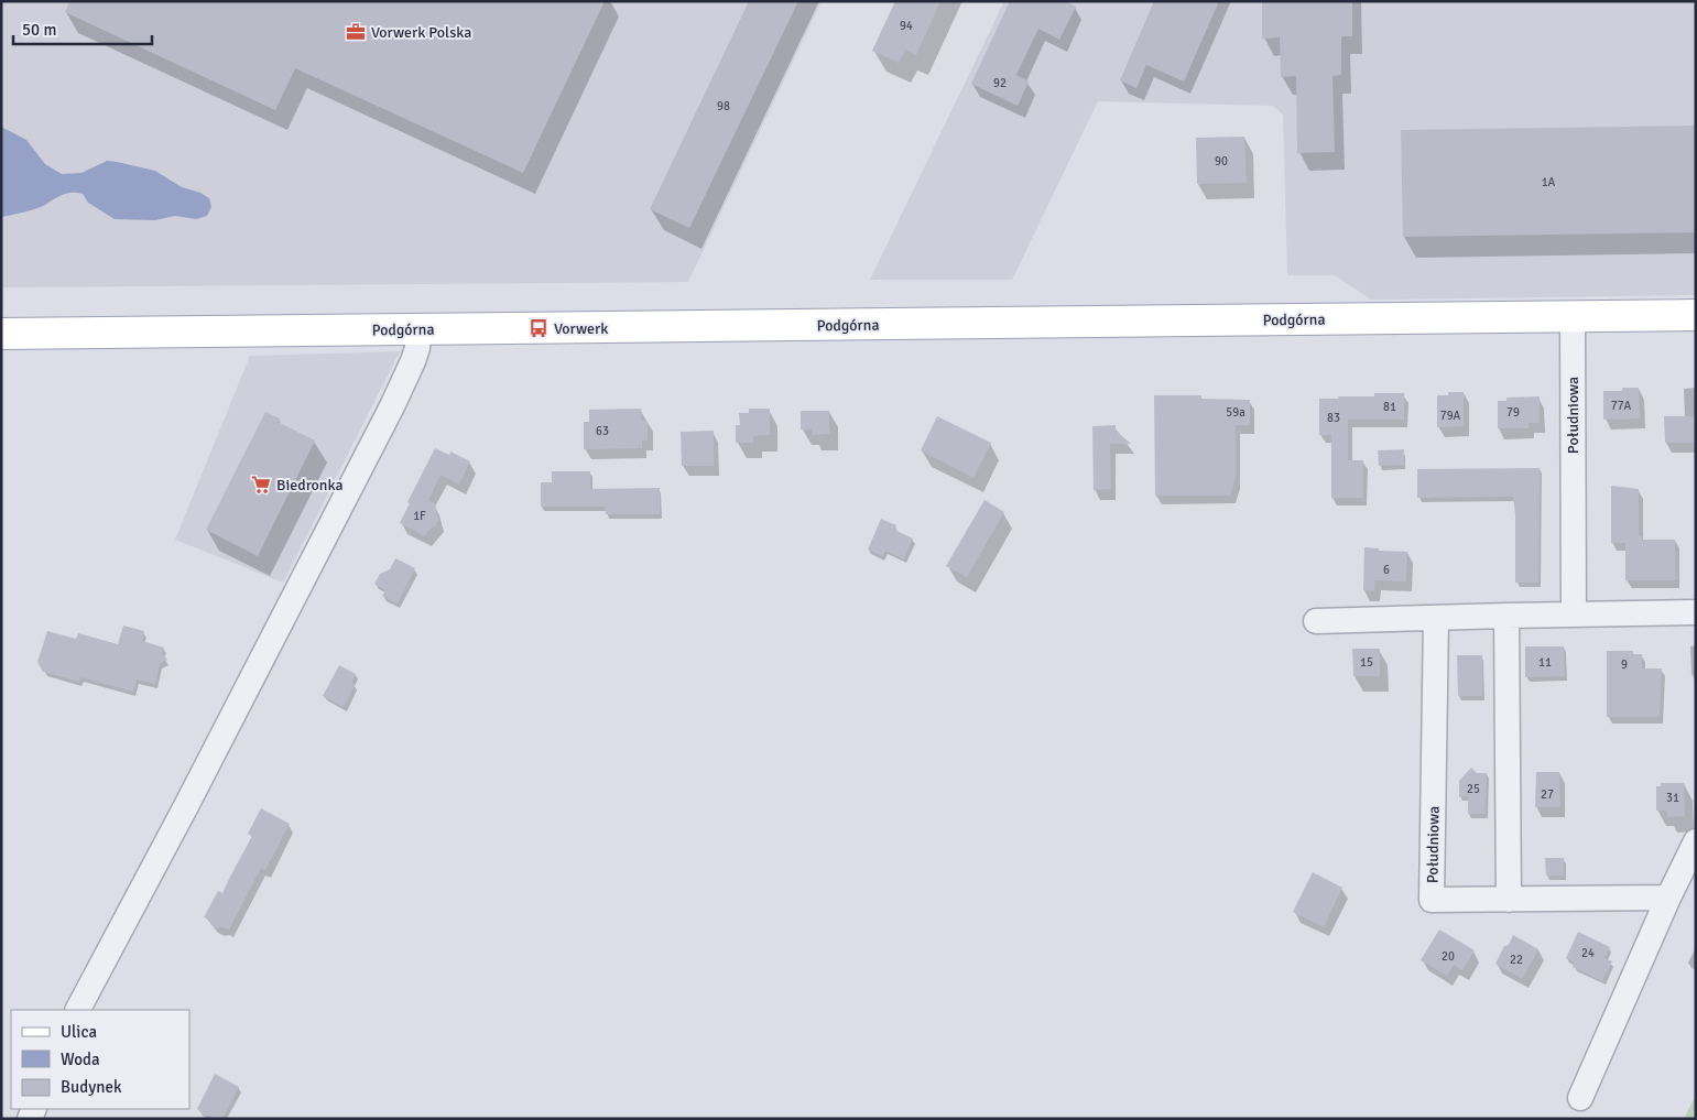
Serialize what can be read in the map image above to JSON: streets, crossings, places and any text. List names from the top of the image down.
{
  "streets": {
    "main road": ["Podgórna"],
    "street": ["Południowa"]
  },
  "crossings": [
    ["Podgórna", "Południowa"]
  ],
  "places": {
    "office": ["Vorwerk Polska"],
    "bus stop": ["Vorwerk"],
    "supermarket": ["Biedronka"]
  },
  "house_numbers": [
    "94",
    "92",
    "98",
    "90",
    "1A",
    "77A",
    "81",
    "59a",
    "79",
    "79A",
    "83",
    "63",
    "1F",
    "6",
    "15",
    "11",
    "9",
    "25",
    "27",
    "31",
    "24",
    "20",
    "22"
  ],
  "legend": ["Ulica", "Woda", "Budynek"],
  "scale_bar": "50 m"
}
